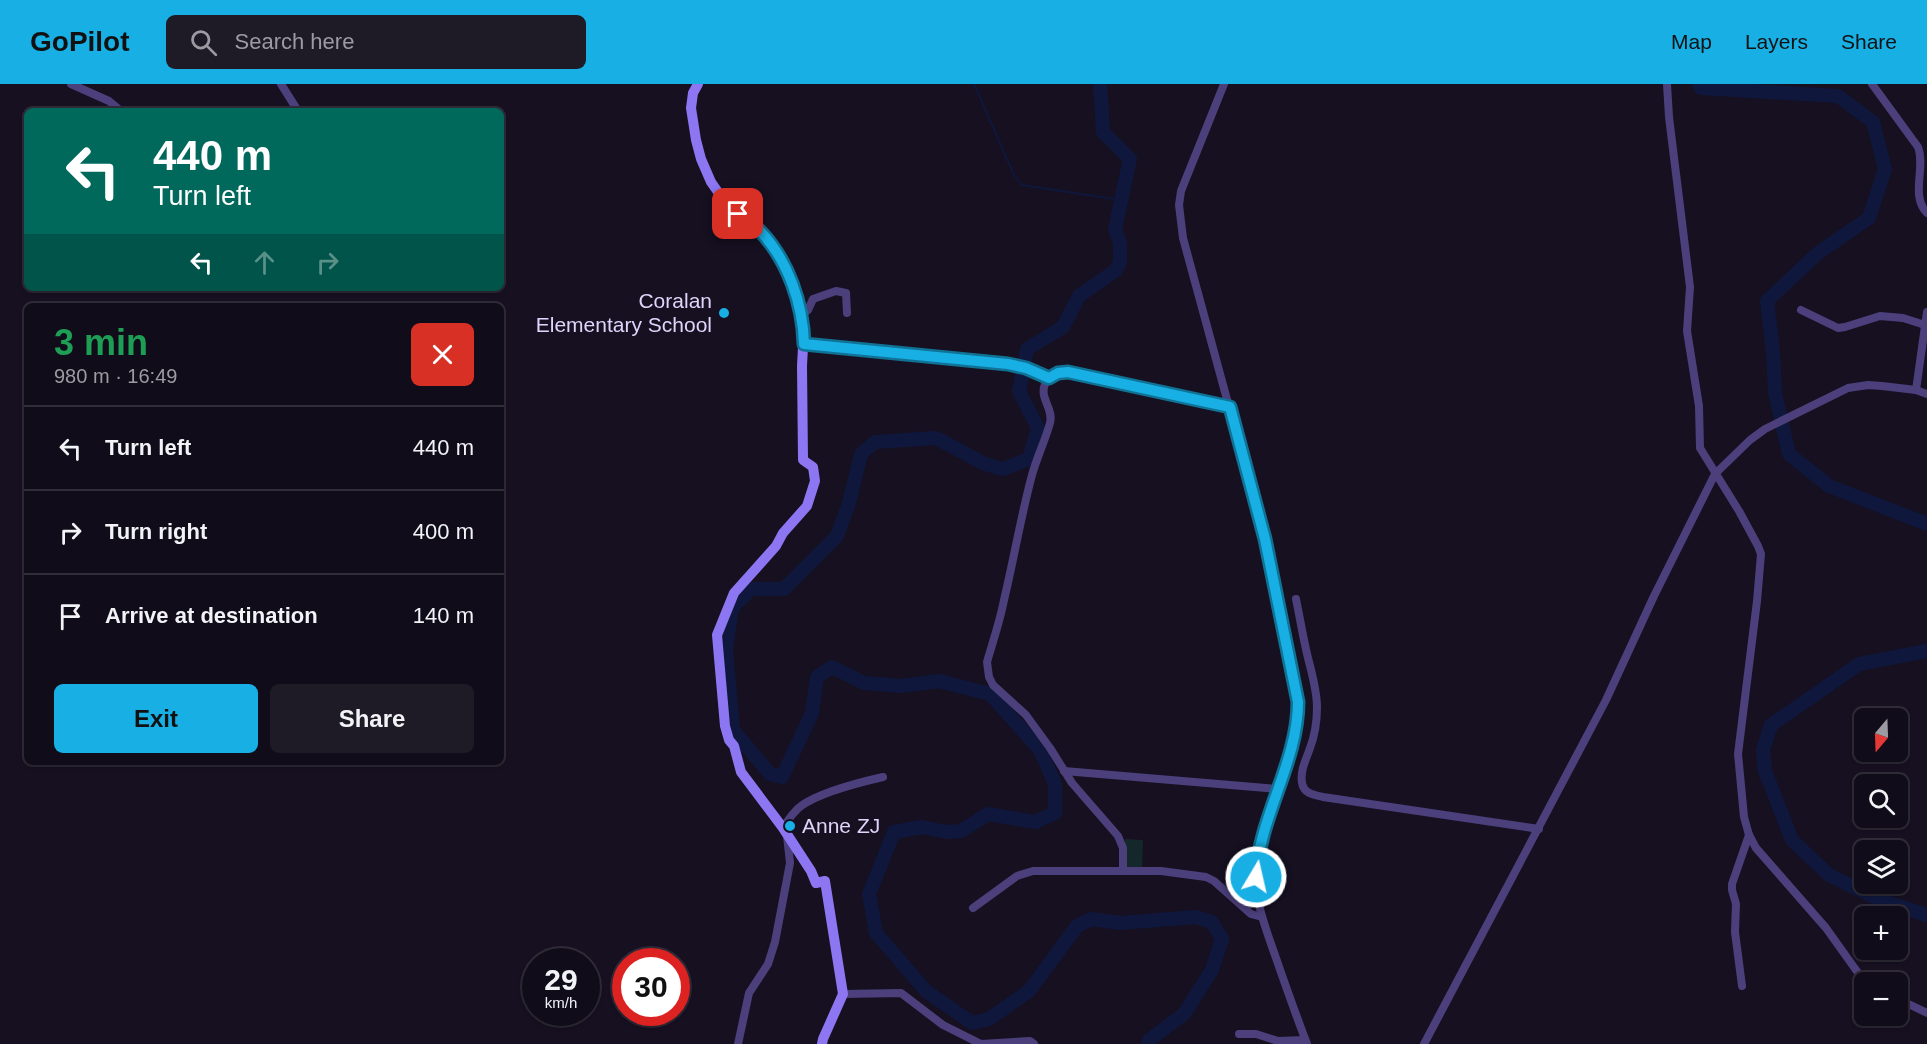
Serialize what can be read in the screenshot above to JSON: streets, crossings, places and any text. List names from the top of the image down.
{
  "places": ["Coralan Elementary School", "Anne ZJ"],
  "north": "bottom",
  "page": {
    "header": "GoPilot",
    "search": "Search here",
    "nav": ["Map", "Layers", "Share"],
    "turn": ["440 m", "Turn left"],
    "heading": ["3 min", "980 m · 16:49"],
    "list": [
      {
        "name": "Turn left",
        "value": "440 m"
      },
      {
        "name": "Turn right",
        "value": "400 m"
      },
      {
        "name": "Arrive at destination",
        "value": "140 m"
      }
    ],
    "buttons": ["Exit", "Share"],
    "map_buttons": ["+", "−"],
    "speed": "29 km/h",
    "limit": "30"
  }
}
